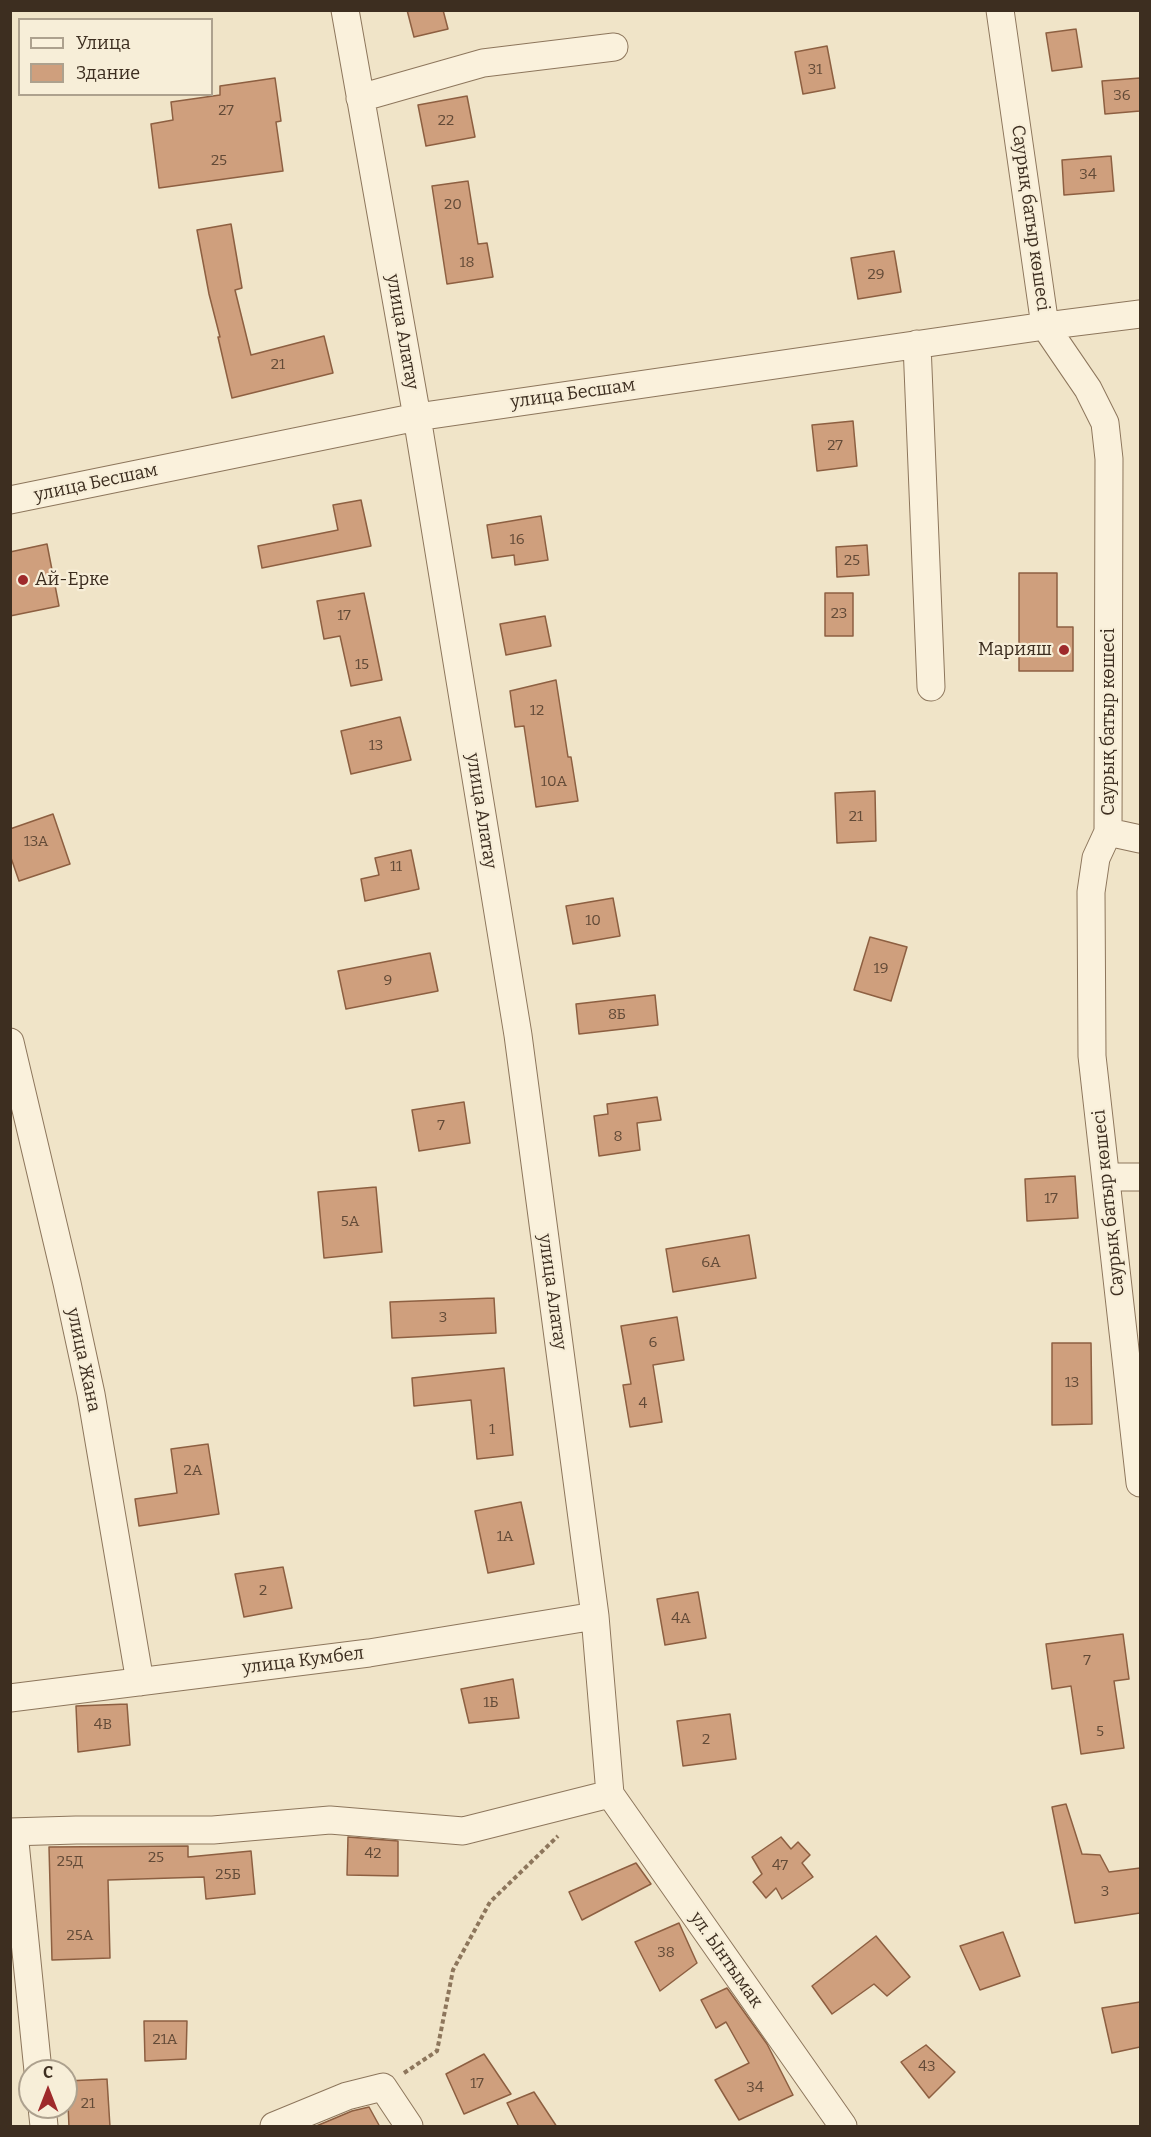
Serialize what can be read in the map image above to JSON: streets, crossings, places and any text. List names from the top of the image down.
{
  "streets": {
    "street": [
      "Саурық батыр көшесі",
      "улица Алатау",
      "улица Бесшам",
      "улица Жана",
      "улица Кумбел",
      "ул. Ынтымак"
    ]
  },
  "crossings": [
    ["Саурық батыр көшесі", "улица Бесшам"],
    ["улица Алатау", "улица Бесшам"],
    ["улица Алатау", "улица Кумбел"],
    ["улица Алатау", "ул. Ынтымак"],
    ["улица Жана", "улица Кумбел"]
  ],
  "places": ["Ай-Ерке", "Марияш"],
  "house_numbers": [
    "31",
    "36",
    "27",
    "22",
    "25",
    "34",
    "20",
    "18",
    "29",
    "21",
    "27",
    "16",
    "25",
    "23",
    "17",
    "15",
    "12",
    "13",
    "10А",
    "21",
    "13А",
    "11",
    "10",
    "19",
    "9",
    "8Б",
    "7",
    "8",
    "17",
    "5А",
    "6А",
    "3",
    "6",
    "13",
    "4",
    "1",
    "2А",
    "1А",
    "2",
    "4А",
    "7",
    "1Б",
    "4В",
    "5",
    "2",
    "42",
    "25",
    "25Д",
    "47",
    "25Б",
    "3",
    "25А",
    "38",
    "21А",
    "43",
    "17",
    "34",
    "21"
  ],
  "legend": ["Улица", "Здание"],
  "north": "top"
}
